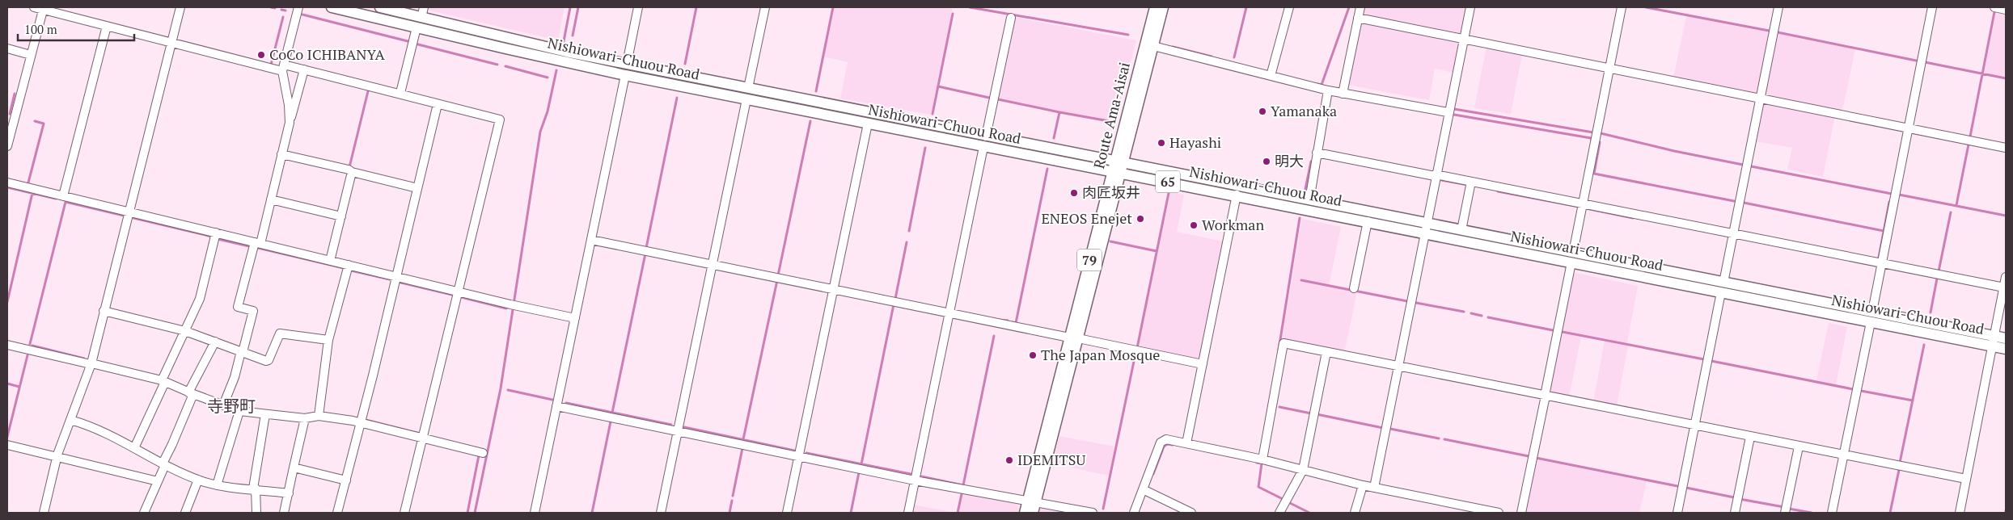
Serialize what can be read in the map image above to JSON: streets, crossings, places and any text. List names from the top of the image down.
{
  "streets": {
    "main road": [
      "Nishiowari-Chuou Road",
      "Route Ama-Aisai",
      "65",
      "79"
    ]
  },
  "crossings": [
    ["Nishiowari-Chuou Road", "Route Ama-Aisai"]
  ],
  "districts": ["寺野町"],
  "places": [
    "CoCo ICHIBANYA",
    "Yamanaka",
    "Hayashi",
    "明大",
    "肉匠坂井",
    "ENEOS Enejet",
    "Workman",
    "The Japan Mosque",
    "IDEMITSU"
  ],
  "scale_bar": "100 m"
}
